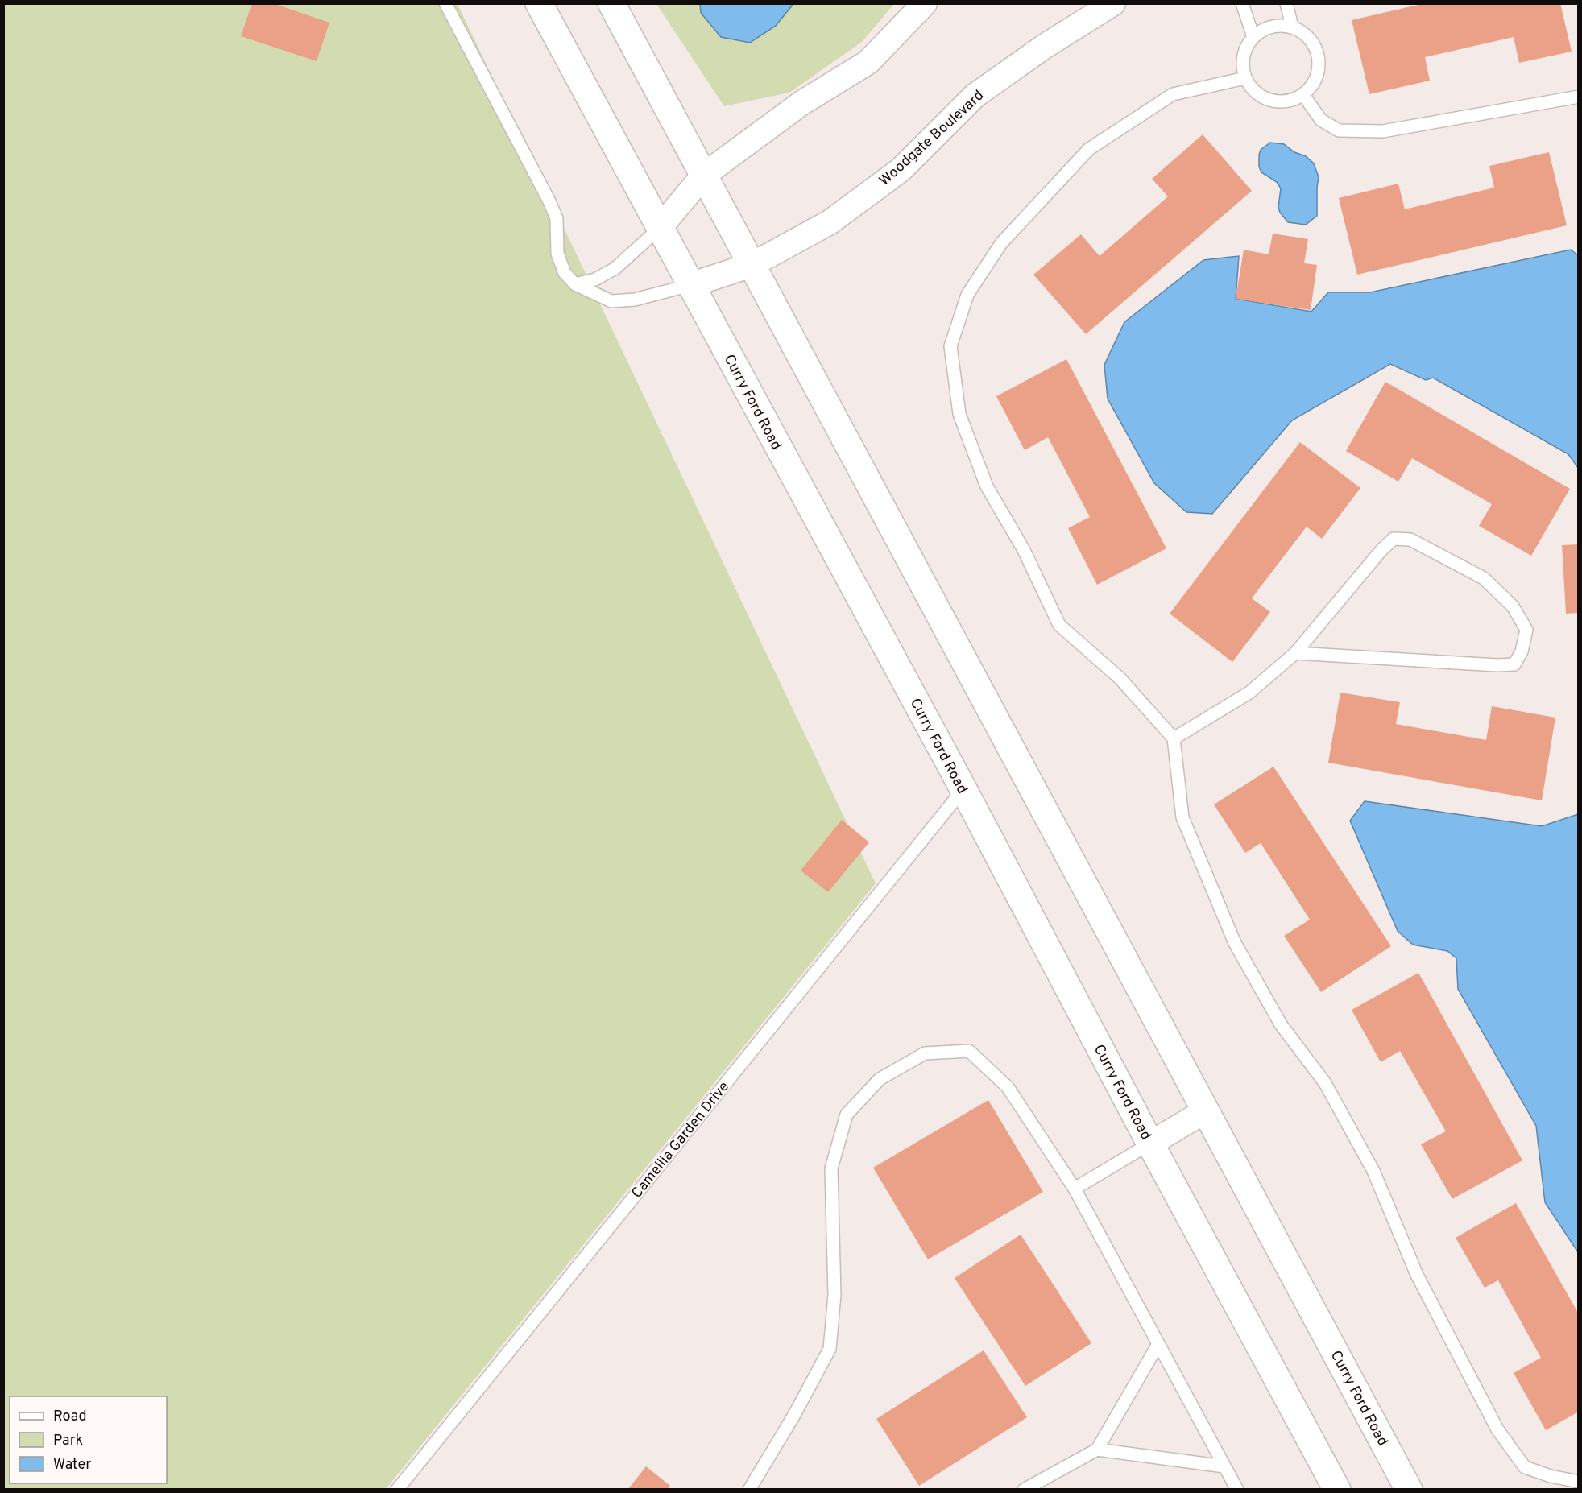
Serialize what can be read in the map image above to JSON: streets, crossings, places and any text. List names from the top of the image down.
{
  "streets": {
    "main road": ["Curry Ford Road"],
    "street": ["Woodgate Boulevard"],
    "lane": ["Camellia Garden Drive"]
  },
  "crossings": [
    ["Woodgate Boulevard", "Curry Ford Road"],
    ["Curry Ford Road", "Camellia Garden Drive"]
  ],
  "legend": ["Road", "Park", "Water"]
}
